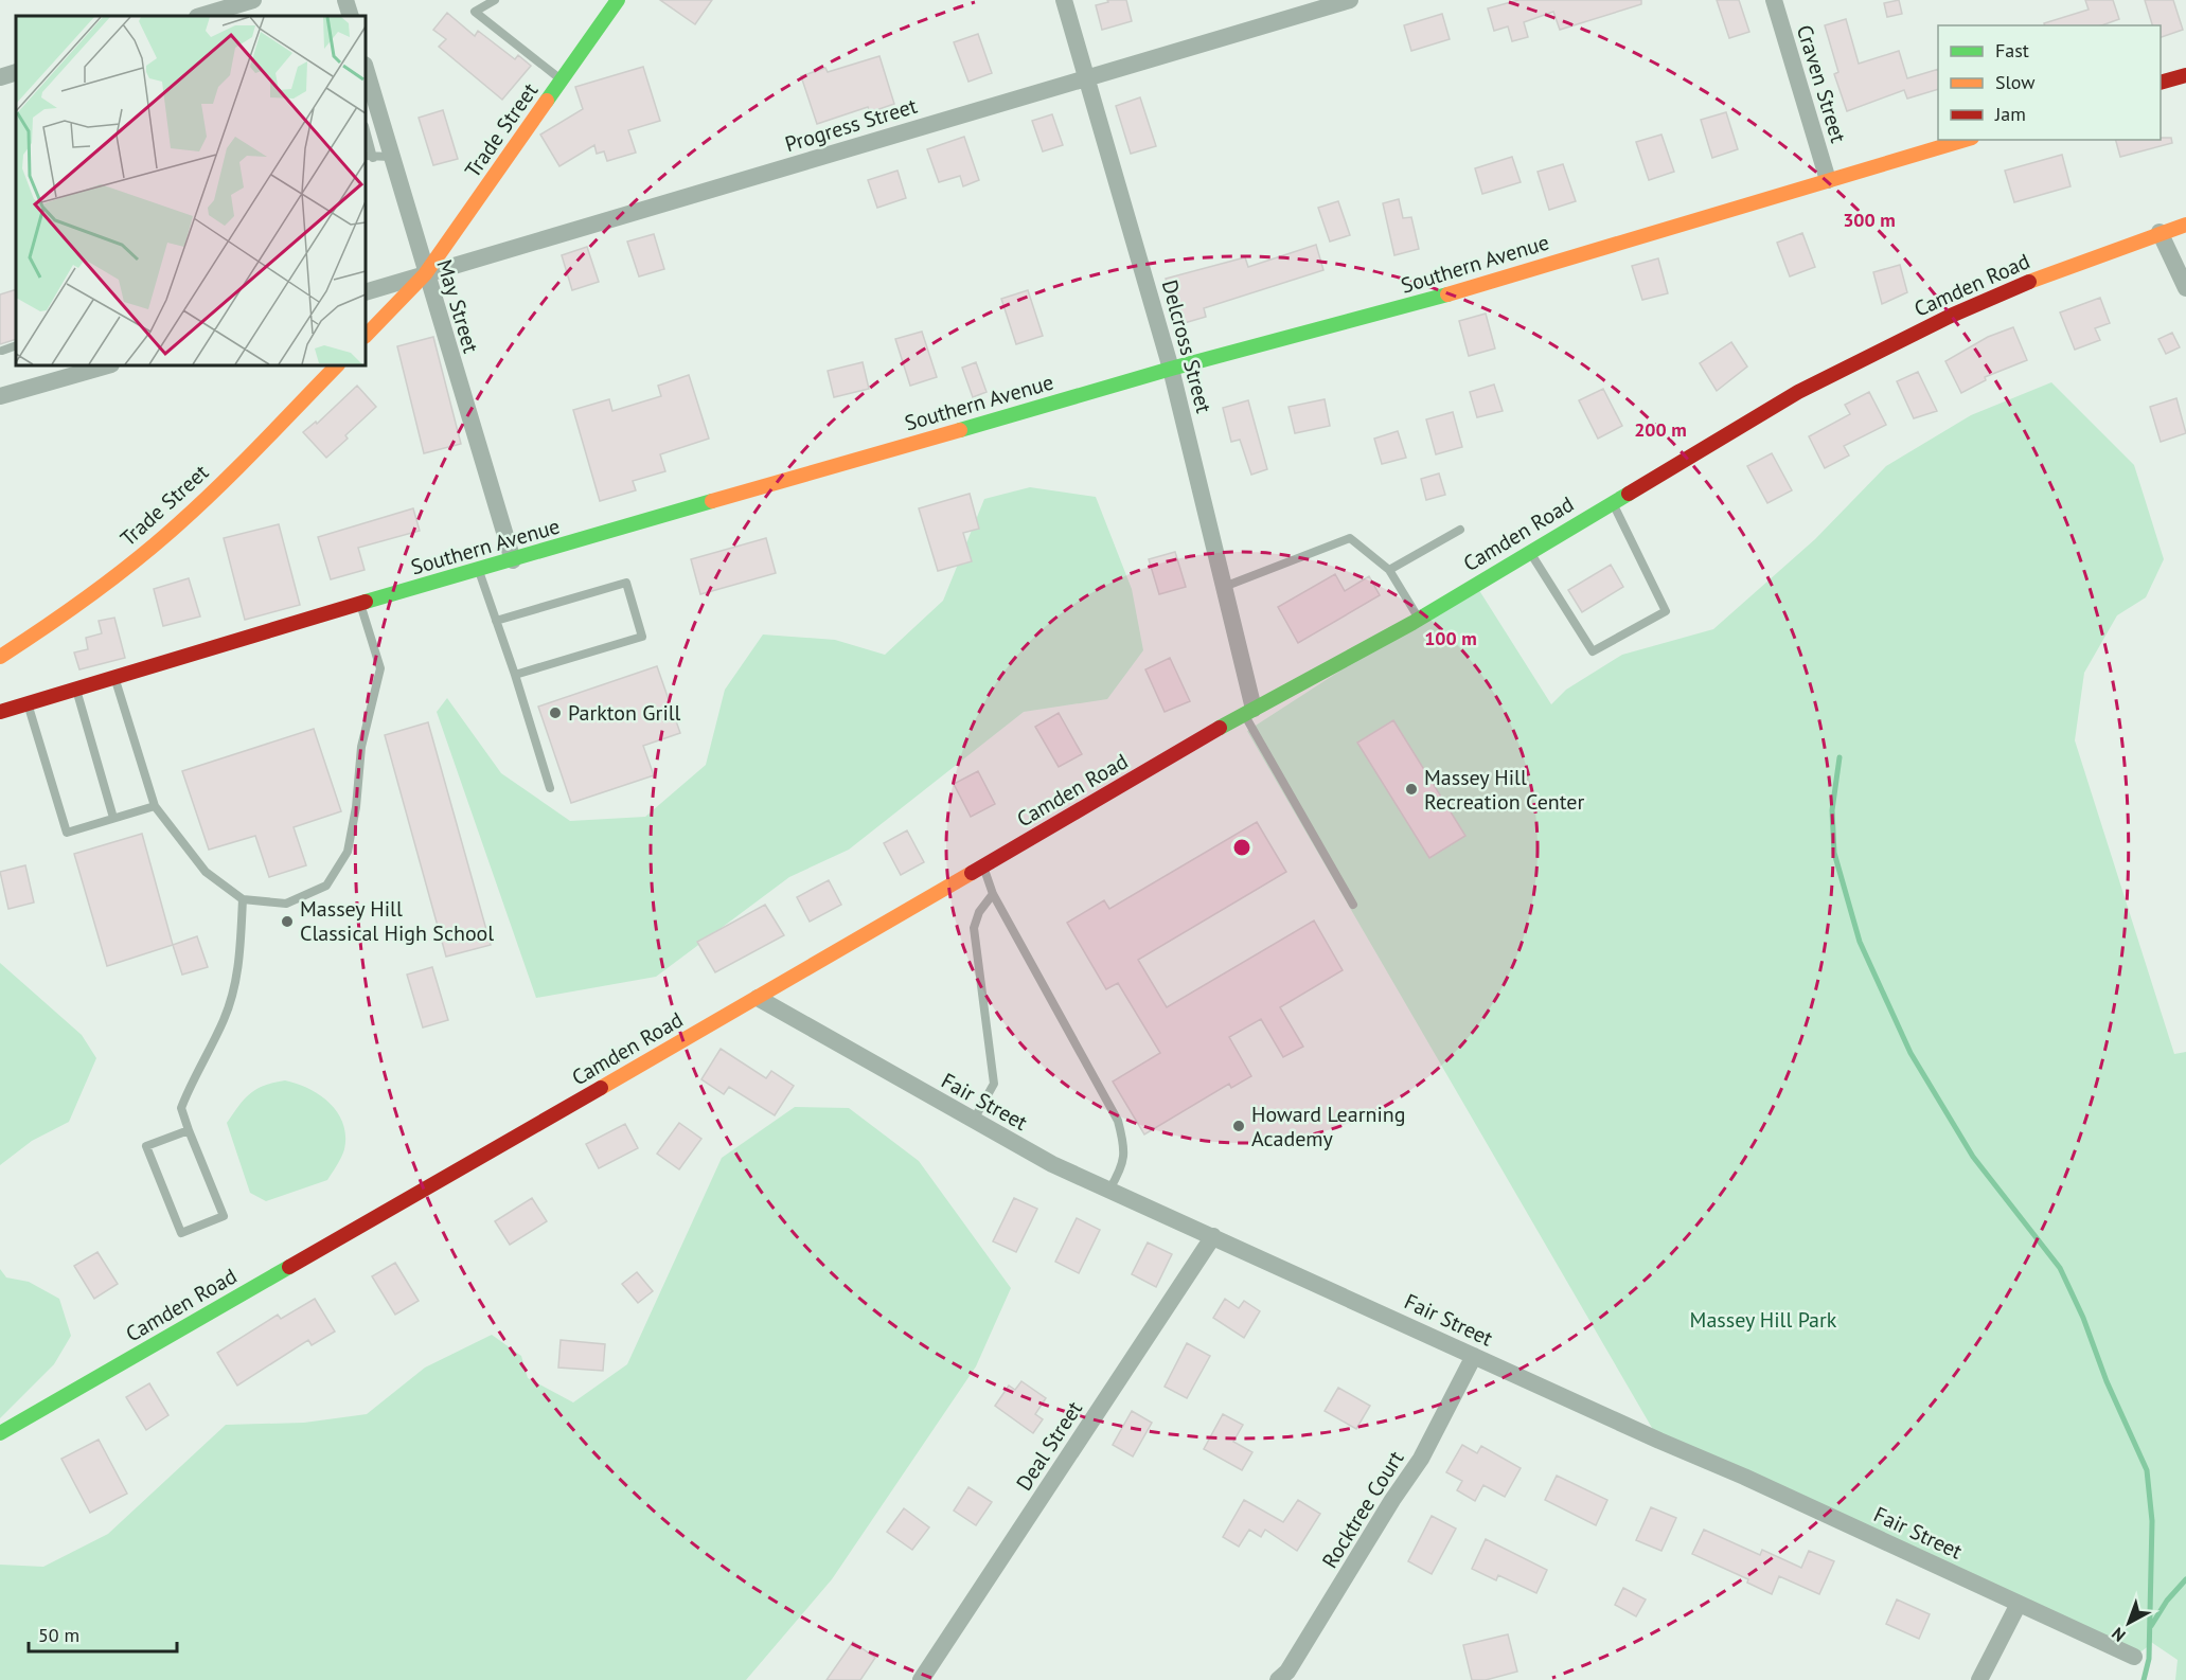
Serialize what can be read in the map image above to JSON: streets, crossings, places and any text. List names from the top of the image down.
{
  "streets": {
    "street": [
      "Craven Street",
      "Progress Street",
      "Trade Street",
      "Southern Avenue",
      "Camden Road",
      "May Street",
      "Delcross Street",
      "Fair Street",
      "Deal Street",
      "Rocktree Court"
    ]
  },
  "crossings": [
    ["Craven Street", "Southern Avenue"],
    ["Progress Street", "Trade Street"],
    ["Progress Street", "May Street"],
    ["Progress Street", "Delcross Street"],
    ["Trade Street", "May Street"],
    ["Southern Avenue", "May Street"],
    ["Southern Avenue", "Delcross Street"],
    ["Camden Road", "Delcross Street"],
    ["Camden Road", "Fair Street"],
    ["Fair Street", "Deal Street"],
    ["Fair Street", "Rocktree Court"]
  ],
  "parks": ["Massey Hill Park"],
  "places": [
    "Parkton Grill",
    "Massey Hill Recreation Center",
    "Massey Hill Classical High School",
    "Howard Learning Academy"
  ],
  "legend": ["Fast", "Slow", "Jam"],
  "scale_bar": "50 m",
  "north": "bottom left",
  "rings": ["300 m", "200 m", "100 m"]
}
